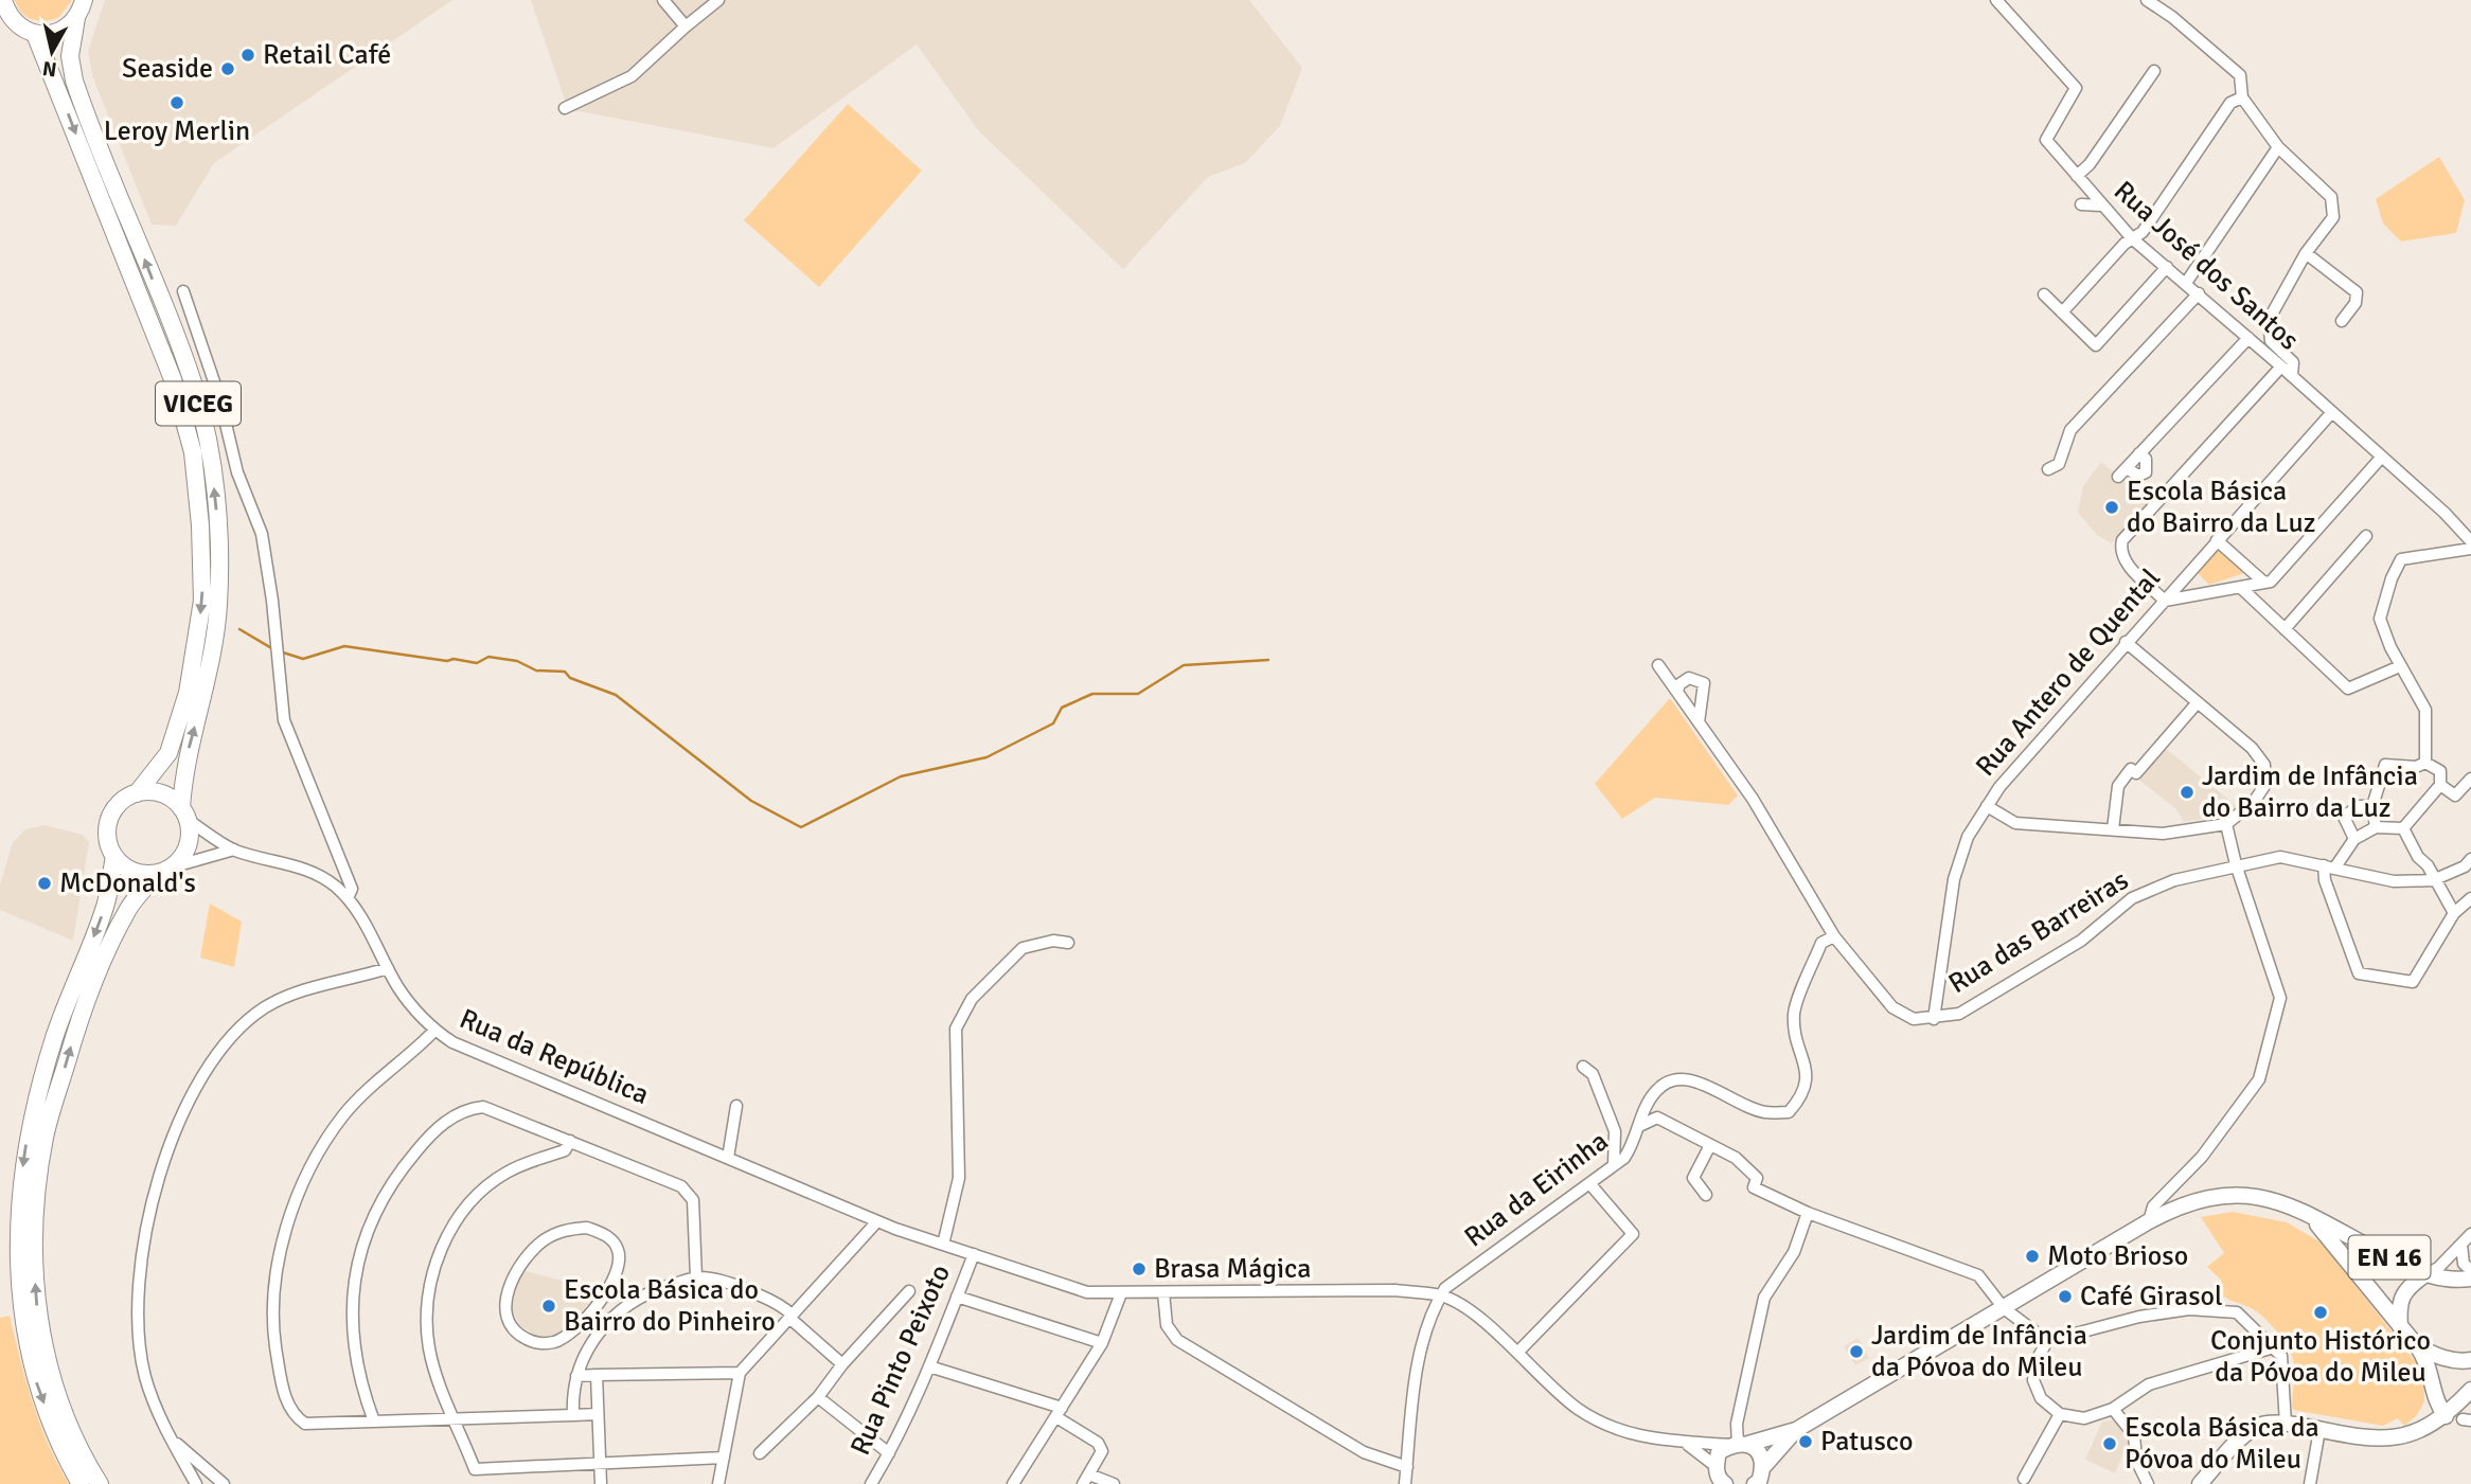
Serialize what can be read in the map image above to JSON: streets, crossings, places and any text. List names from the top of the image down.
{
  "streets": {
    "highway": ["VICEG"],
    "main road": ["EN 16"],
    "street": [
      "Rua José dos Santos",
      "Rua Antero de Quental",
      "Rua das Barreiras",
      "Rua da República",
      "Rua da Eirinha",
      "Rua Pinto Peixoto"
    ]
  },
  "crossings": [
    ["Rua José dos Santos", "Rua Antero de Quental"],
    ["VICEG", "Rua da República"],
    ["Rua Antero de Quental", "Rua das Barreiras"],
    ["Rua das Barreiras", "Rua da Eirinha"],
    ["Rua da República", "Rua da Eirinha"],
    ["Rua da República", "Rua Pinto Peixoto"]
  ],
  "places": [
    "Retail Café",
    "Seaside",
    "Leroy Merlin",
    "Escola Básica do Bairro da Luz",
    "Jardim de Infância do Bairro da Luz",
    "McDonald's",
    "Moto Brioso",
    "Brasa Mágica",
    "Café Girasol",
    "Escola Básica do Bairro do Pinheiro",
    "Conjunto Histórico da Póvoa do Mileu",
    "Jardim de Infância da Póvoa do Mileu",
    "Patusco",
    "Escola Básica da Póvoa do Mileu"
  ],
  "north": "bottom"
}
